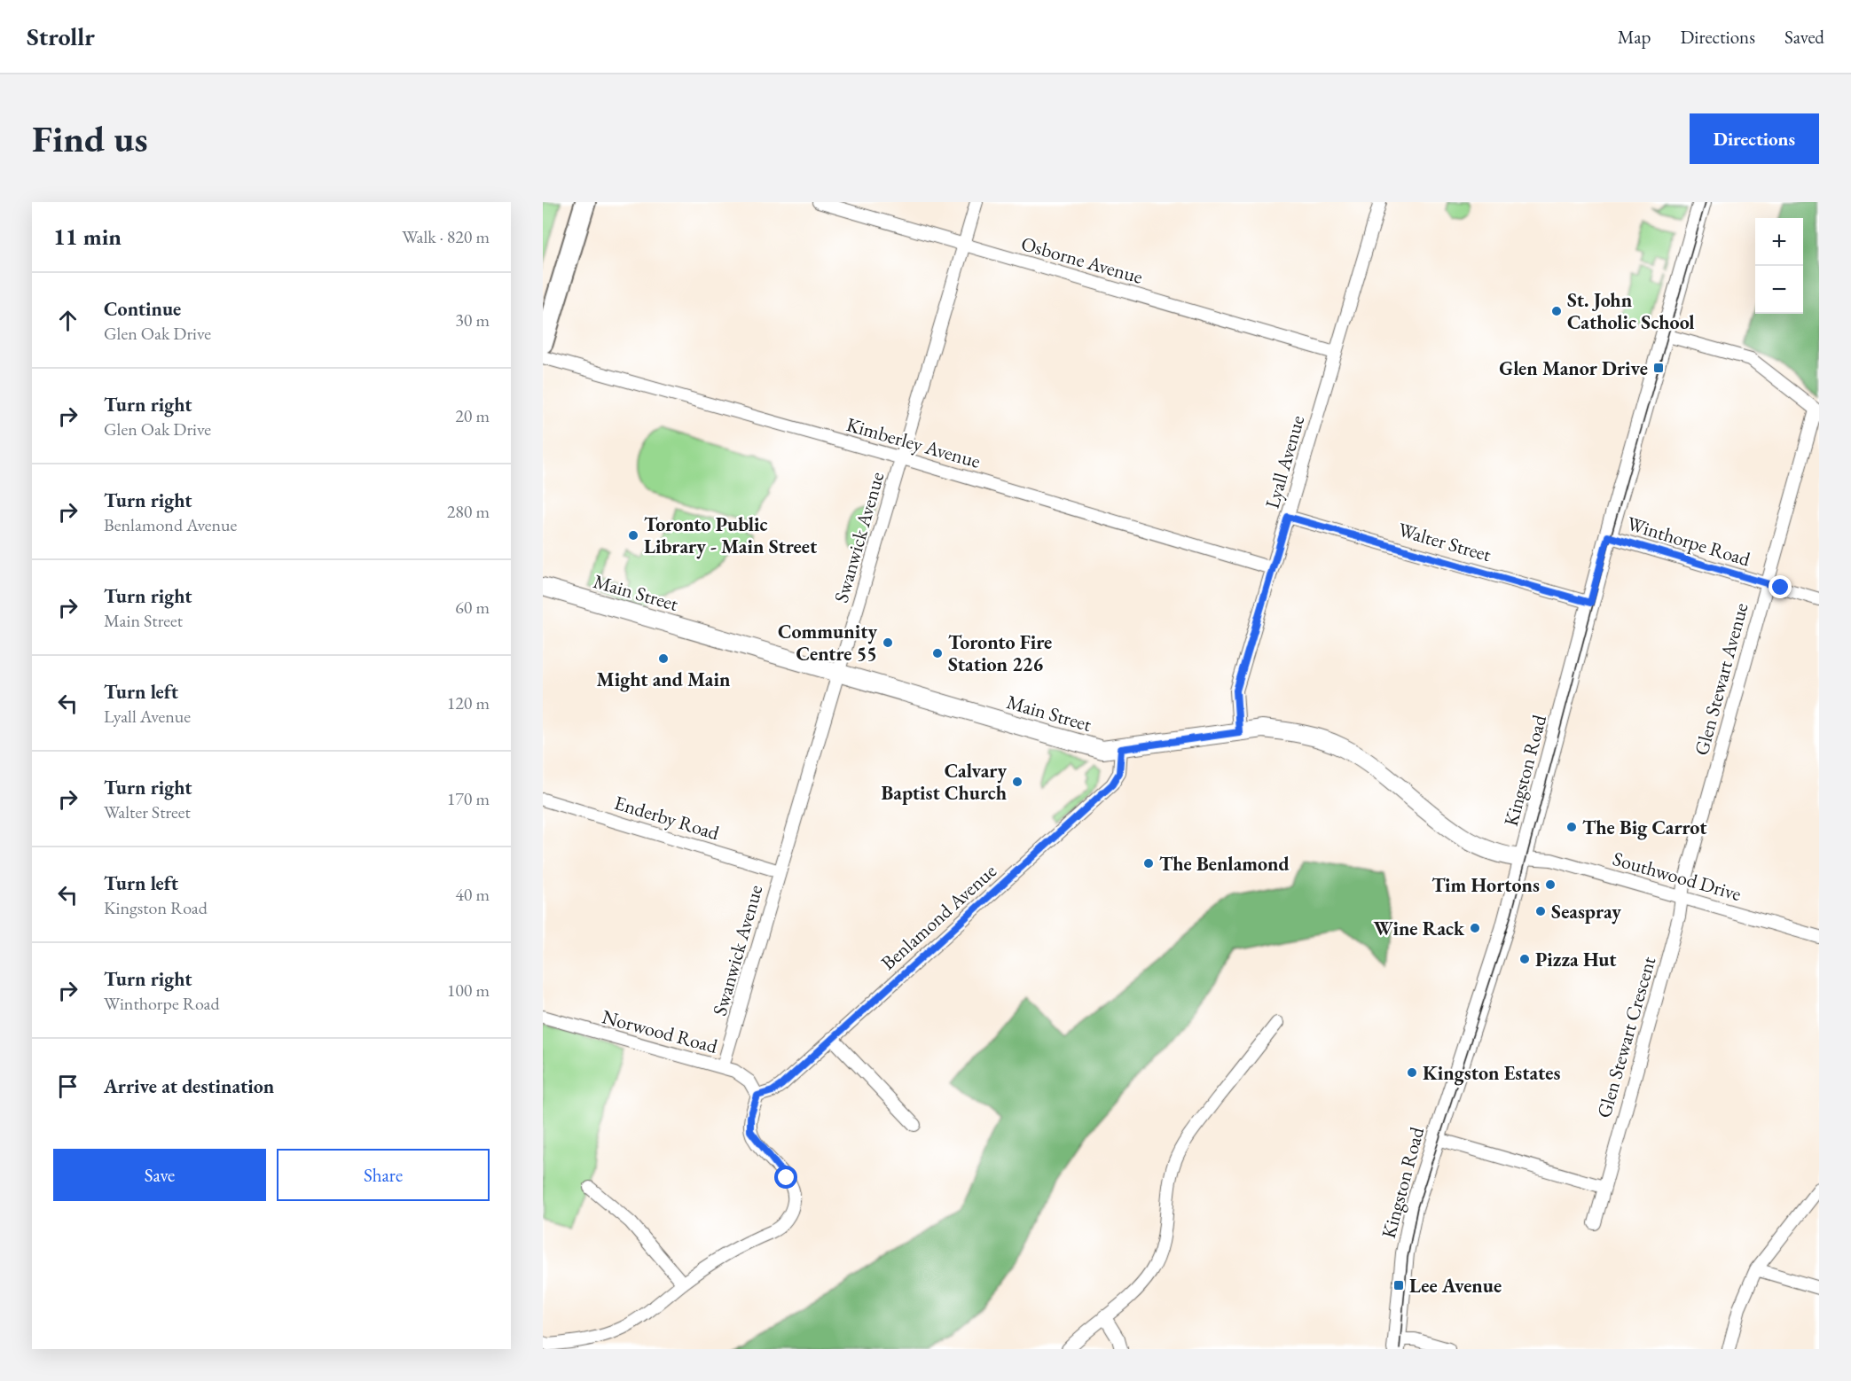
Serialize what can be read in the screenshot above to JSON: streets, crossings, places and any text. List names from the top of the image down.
{
  "streets": {
    "main road": ["Main Street", "Kingston Road"],
    "street": [
      "Osborne Avenue",
      "Kimberley Avenue",
      "Lyall Avenue",
      "Swanwick Avenue",
      "Winthorpe Road",
      "Walter Street",
      "Glen Stewart Avenue",
      "Enderby Road",
      "Southwood Drive",
      "Benlamond Avenue",
      "Norwood Road",
      "Glen Stewart Crescent"
    ]
  },
  "crossings": [
    ["Osborne Avenue", "Lyall Avenue"],
    ["Osborne Avenue", "Swanwick Avenue"],
    ["Kimberley Avenue", "Lyall Avenue"],
    ["Kimberley Avenue", "Swanwick Avenue"],
    ["Lyall Avenue", "Walter Street"],
    ["Lyall Avenue", "Main Street"],
    ["Swanwick Avenue", "Main Street"],
    ["Swanwick Avenue", "Enderby Road"],
    ["Swanwick Avenue", "Norwood Road"],
    ["Winthorpe Road", "Glen Stewart Avenue"],
    ["Winthorpe Road", "Kingston Road"],
    ["Walter Street", "Kingston Road"],
    ["Main Street", "Kingston Road"],
    ["Main Street", "Southwood Drive"],
    ["Main Street", "Benlamond Avenue"],
    ["Glen Stewart Avenue", "Southwood Drive"],
    ["Glen Stewart Avenue", "Glen Stewart Crescent"],
    ["Kingston Road", "Southwood Drive"],
    ["Southwood Drive", "Glen Stewart Crescent"],
    ["Benlamond Avenue", "Norwood Road"]
  ],
  "places": {
    "other": [
      "St. John Catholic School",
      "Toronto Public Library - Main Street",
      "Community Centre 55",
      "Toronto Fire Station 226",
      "Might and Main",
      "Calvary Baptist Church",
      "The Big Carrot",
      "The Benlamond",
      "Tim Hortons",
      "Seaspray",
      "Wine Rack",
      "Pizza Hut",
      "Kingston Estates"
    ],
    "transit": ["Glen Manor Drive", "Lee Avenue"]
  },
  "page": {
    "header": "Strollr",
    "nav": ["Map", "Directions", "Saved"],
    "buttons": [
      "Directions",
      ["Save", "Share"]
    ],
    "title": "Find us",
    "heading": ["11 min", "Walk · 820 m"],
    "map_buttons": ["+", "−"],
    "list": [
      ["Continue", "Glen Oak Drive", "30 m"],
      ["Turn right", "Glen Oak Drive", "20 m"],
      ["Turn right", "Benlamond Avenue", "280 m"],
      ["Turn right", "Main Street", "60 m"],
      ["Turn left", "Lyall Avenue", "120 m"],
      ["Turn right", "Walter Street", "170 m"],
      ["Turn left", "Kingston Road", "40 m"],
      ["Turn right", "Winthorpe Road", "100 m"],
      "Arrive at destination"
    ]
  }
}
